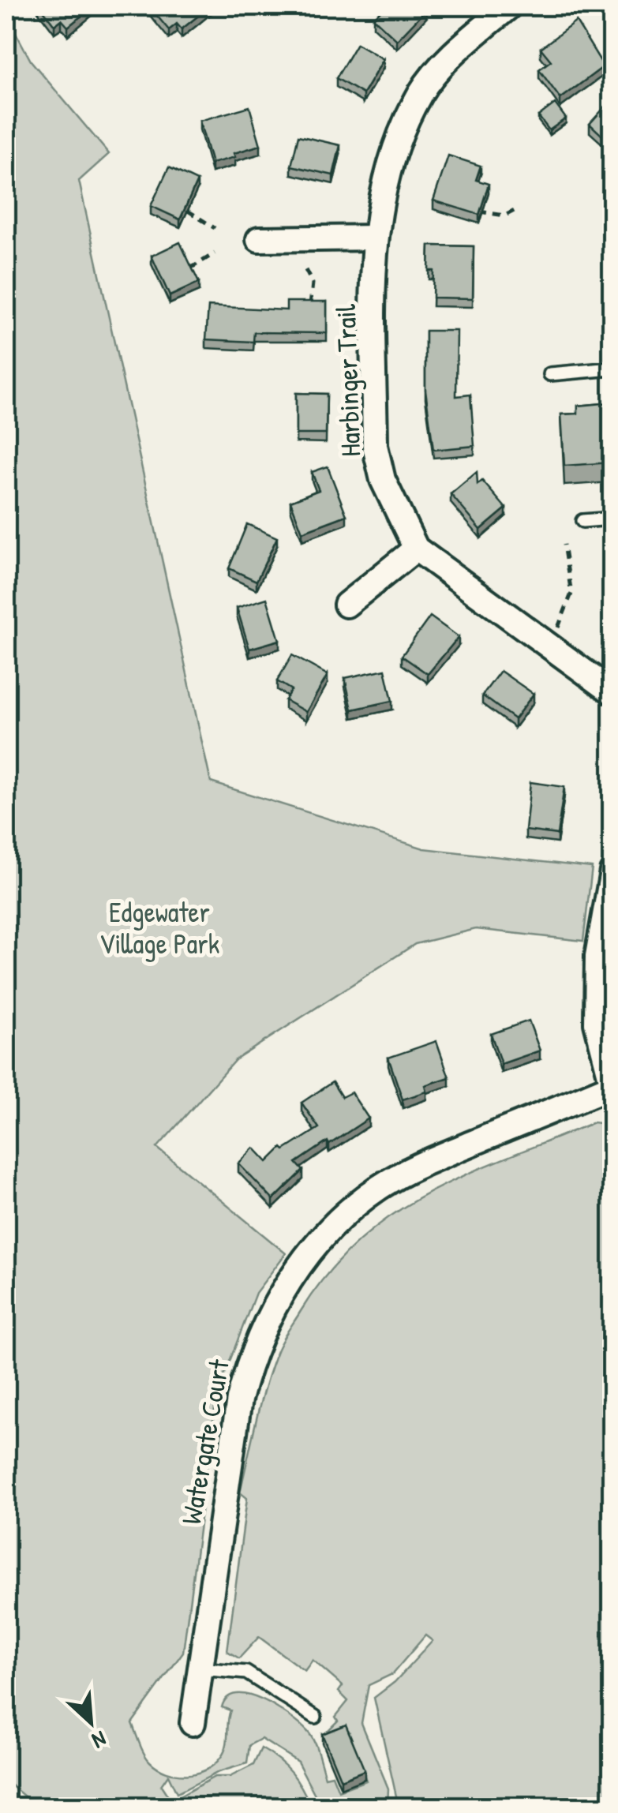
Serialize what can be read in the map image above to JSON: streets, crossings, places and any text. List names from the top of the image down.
{
  "streets": {
    "street": ["Harbinger Trail", "Watergate Court"]
  },
  "parks": ["Edgewater Village Park"],
  "north": "bottom right"
}
